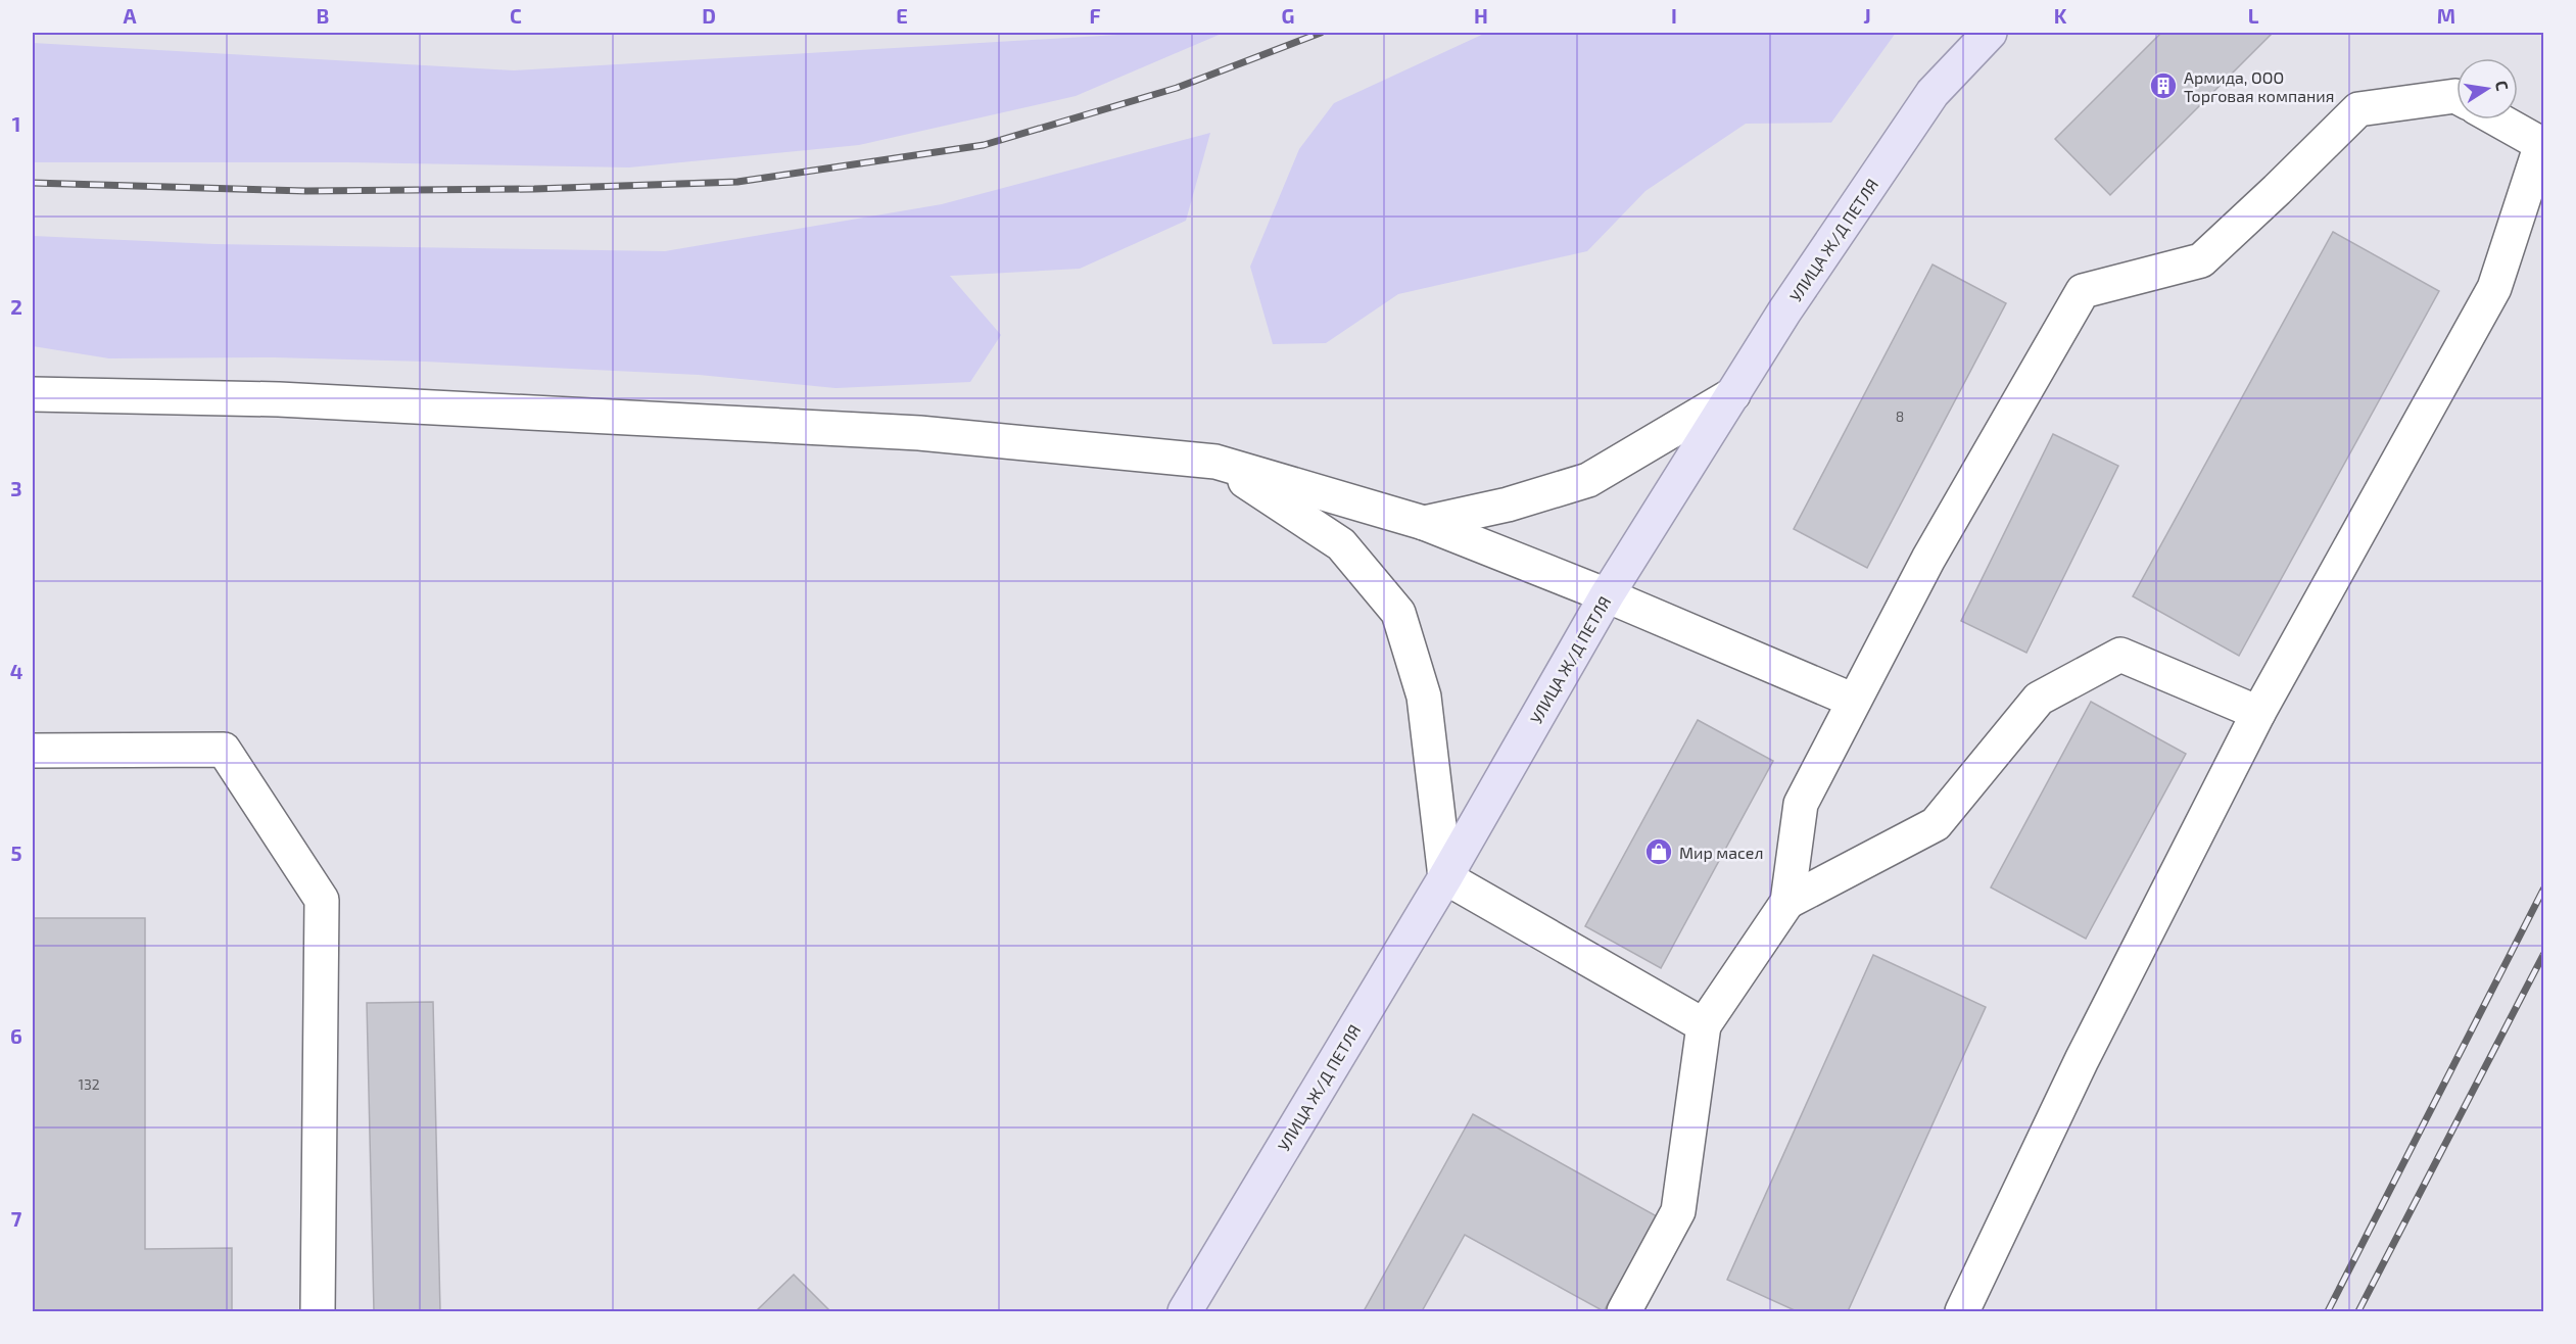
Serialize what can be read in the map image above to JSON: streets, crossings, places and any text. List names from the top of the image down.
{
  "streets": {
    "main road": ["УЛИЦА Ж/Д ПЕТЛЯ"]
  },
  "places": {
    "building": ["Армида, ООО Торговая компания"],
    "shop": ["Мир масел"]
  },
  "house_numbers": ["8", "132"],
  "north": "right",
  "grid": {
    "columns": [
      "A",
      "B",
      "C",
      "D",
      "E",
      "F",
      "G",
      "H",
      "I",
      "J",
      "K",
      "L",
      "M"
    ],
    "rows": [
      "1",
      "2",
      "3",
      "4",
      "5",
      "6",
      "7"
    ]
  }
}
